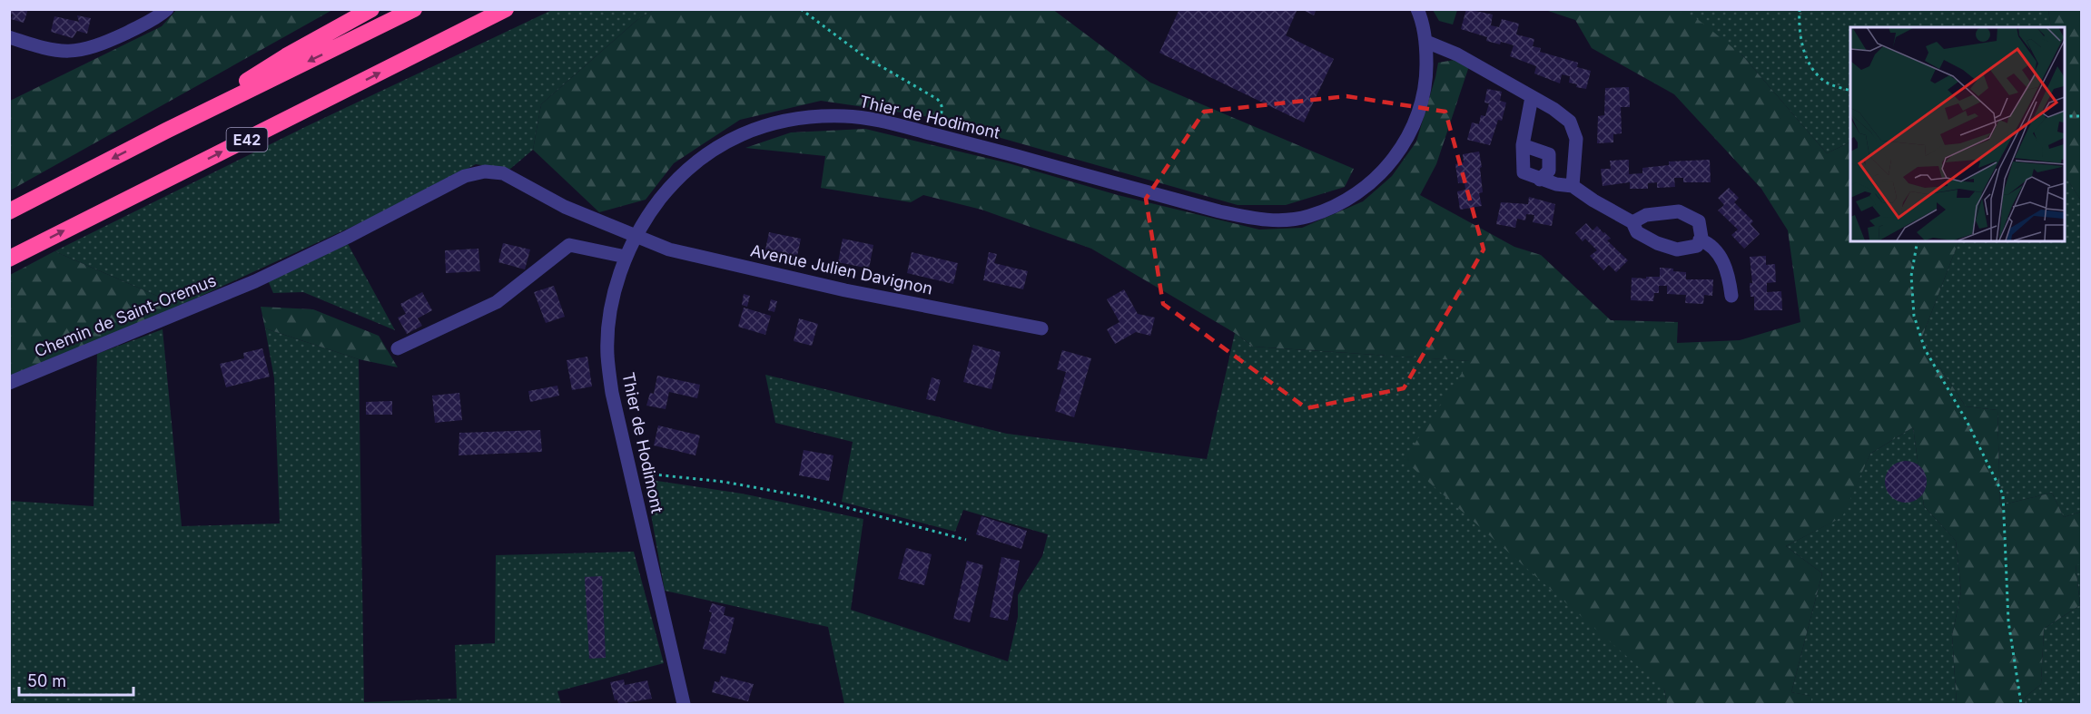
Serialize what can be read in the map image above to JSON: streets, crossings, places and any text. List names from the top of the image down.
{
  "streets": {
    "highway": ["E42"],
    "street": ["Thier de Hodimont", "Avenue Julien Davignon", "Chemin de Saint-Oremus"]
  },
  "crossings": [
    ["Thier de Hodimont", "Avenue Julien Davignon"],
    ["Avenue Julien Davignon", "Chemin de Saint-Oremus"]
  ],
  "scale_bar": "50 m"
}
